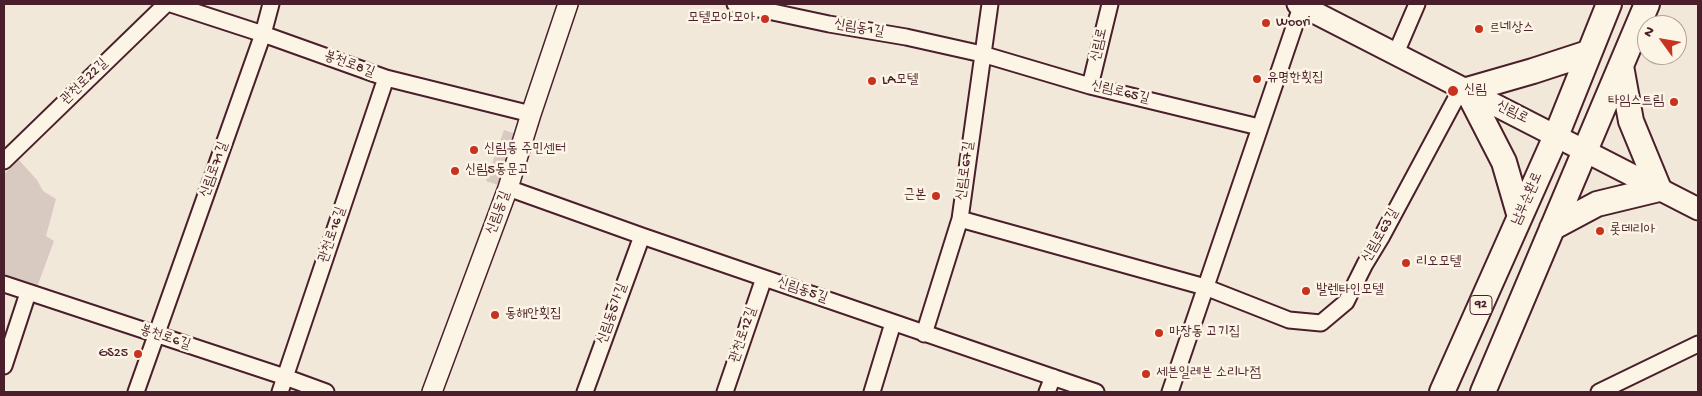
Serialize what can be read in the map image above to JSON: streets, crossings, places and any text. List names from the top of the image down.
{
  "streets": {
    "main road": ["신림로", "남부순환로", "92"],
    "street": [
      "신림동1길",
      "봉천로8길",
      "관천로22길",
      "신림로65길",
      "신림로71길",
      "신림로67길",
      "신림동길",
      "관천로16길",
      "신림로63길",
      "신림동5길",
      "신림동5가길",
      "관천로12길",
      "봉천로6길"
    ]
  },
  "crossings": [
    ["신림동1길", "신림로65길"],
    ["신림동1길", "신림로67길"],
    ["신림로", "신림로65길"],
    ["신림로", "남부순환로"],
    ["신림로", "신림로63길"],
    ["봉천로8길", "신림로71길"],
    ["봉천로8길", "신림동길"],
    ["봉천로8길", "관천로16길"],
    ["신림로65길", "신림로67길"],
    ["신림로71길", "봉천로6길"],
    ["신림로67길", "신림동5길"],
    ["신림동길", "신림동5길"],
    ["관천로16길", "봉천로6길"],
    ["신림동5길", "신림동5가길"],
    ["신림동5길", "관천로12길"]
  ],
  "places": [
    "모텔모아모아",
    "Woori",
    "르네상스",
    "유명한횟집",
    "LA모텔",
    "신림",
    "타임스트림",
    "신림동 주민센터",
    "신림5동문고",
    "근본",
    "롯데리아",
    "리오모텔",
    "발렌타인모텔",
    "동해안횟집",
    "마장동 고기집",
    "GS25",
    "세븐일레븐 소리나점"
  ],
  "north": "top left"
}
